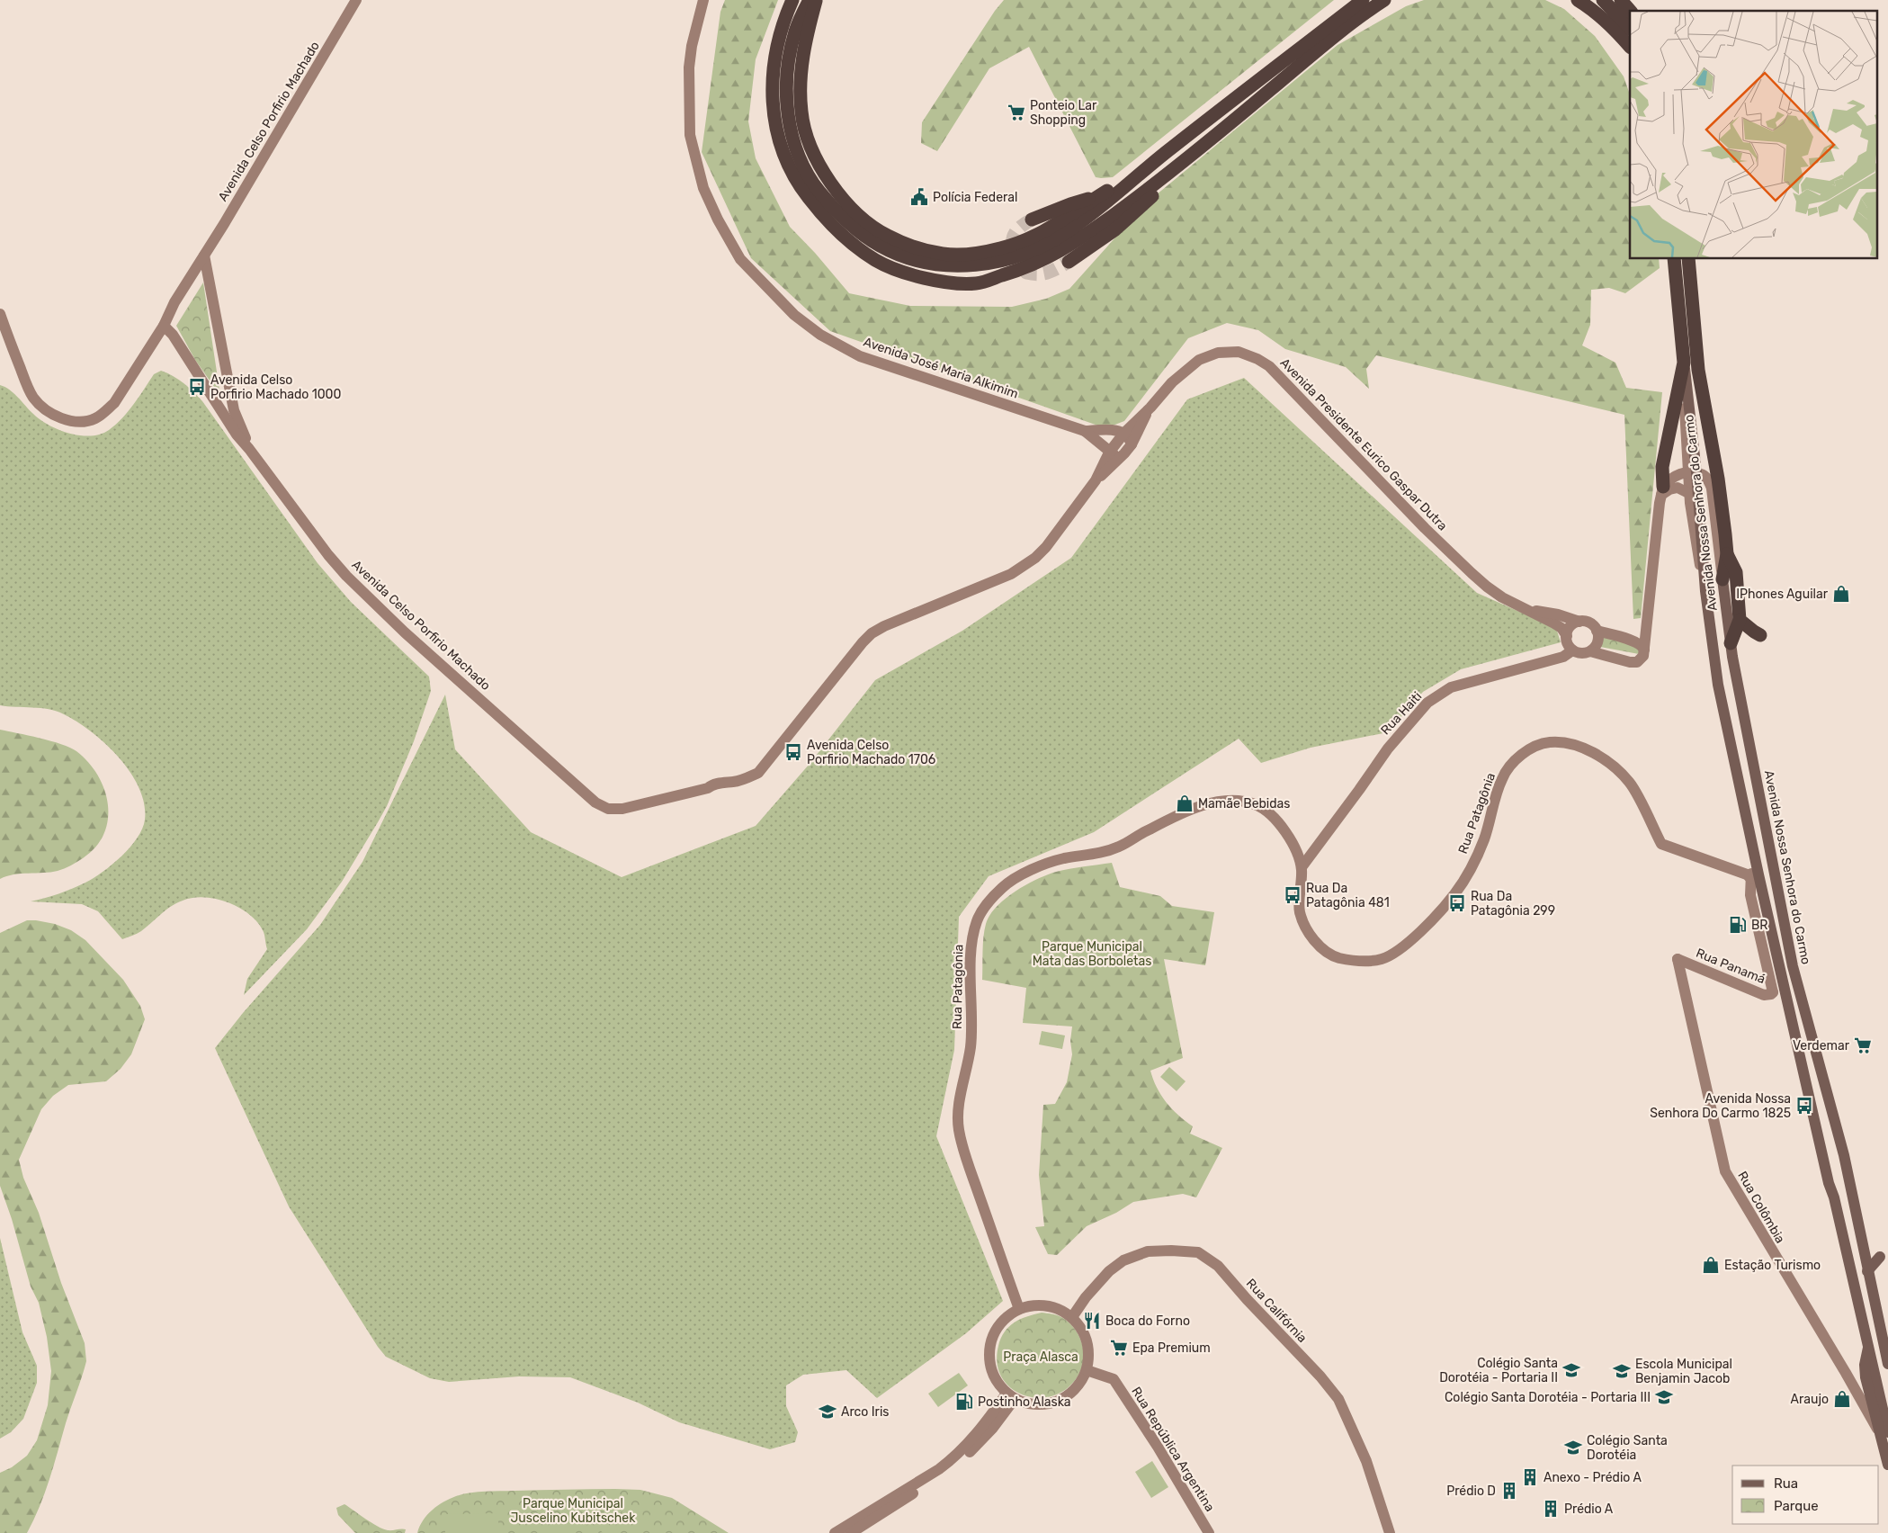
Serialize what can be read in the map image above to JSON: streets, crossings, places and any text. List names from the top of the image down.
{
  "streets": {
    "main road": ["Avenida Nossa Senhora do Carmo"],
    "street": [
      "Avenida Celso Porfirio Machado",
      "Avenida José Maria Alkimim",
      "Avenida Presidente Eurico Gaspar Dutra",
      "Rua Haiti",
      "Rua Patagônia",
      "Rua Panamá",
      "Rua Colômbia",
      "Rua Califórnia",
      "Rua República Argentina"
    ]
  },
  "crossings": [
    ["Avenida Celso Porfirio Machado", "Avenida Presidente Eurico Gaspar Dutra"],
    ["Avenida José Maria Alkimim", "Avenida Presidente Eurico Gaspar Dutra"],
    ["Avenida Presidente Eurico Gaspar Dutra", "Rua Haiti"],
    ["Avenida Nossa Senhora do Carmo", "Rua Panamá"],
    ["Rua Haiti", "Rua Patagônia"],
    ["Rua Patagônia", "Rua Califórnia"],
    ["Rua Patagônia", "Rua República Argentina"],
    ["Rua Panamá", "Rua Colômbia"],
    ["Rua Califórnia", "Rua República Argentina"]
  ],
  "parks": ["Parque Municipal Mata das Borboletas", "Praça Alasca", "Parque Municipal Juscelino Kubitschek"],
  "places": {
    "supermarket": ["Ponteio Lar Shopping", "Verdemar", "Epa Premium"],
    "public building": ["Polícia Federal"],
    "bus stop": [
      "Avenida Celso Porfirio Machado 1000",
      "Avenida Celso Porfirio Machado 1706",
      "Rua Da Patagônia 481",
      "Rua Da Patagônia 299",
      "Avenida Nossa Senhora Do Carmo 1825"
    ],
    "shop": [
      "IPhones Aguilar",
      "Mamãe Bebidas",
      "Estação Turismo",
      "Araujo"
    ],
    "fuel station": ["BR", "Postinho Alaska"],
    "restaurant": ["Boca do Forno"],
    "school or university": [
      "Colégio Santa Dorotéia - Portaria II",
      "Escola Municipal Benjamin Jacob",
      "Colégio Santa Dorotéia - Portaria III",
      "Arco Iris",
      "Colégio Santa Dorotéia"
    ],
    "building": ["Anexo - Prédio A", "Prédio D", "Prédio A"]
  },
  "legend": ["Rua", "Parque"]
}
